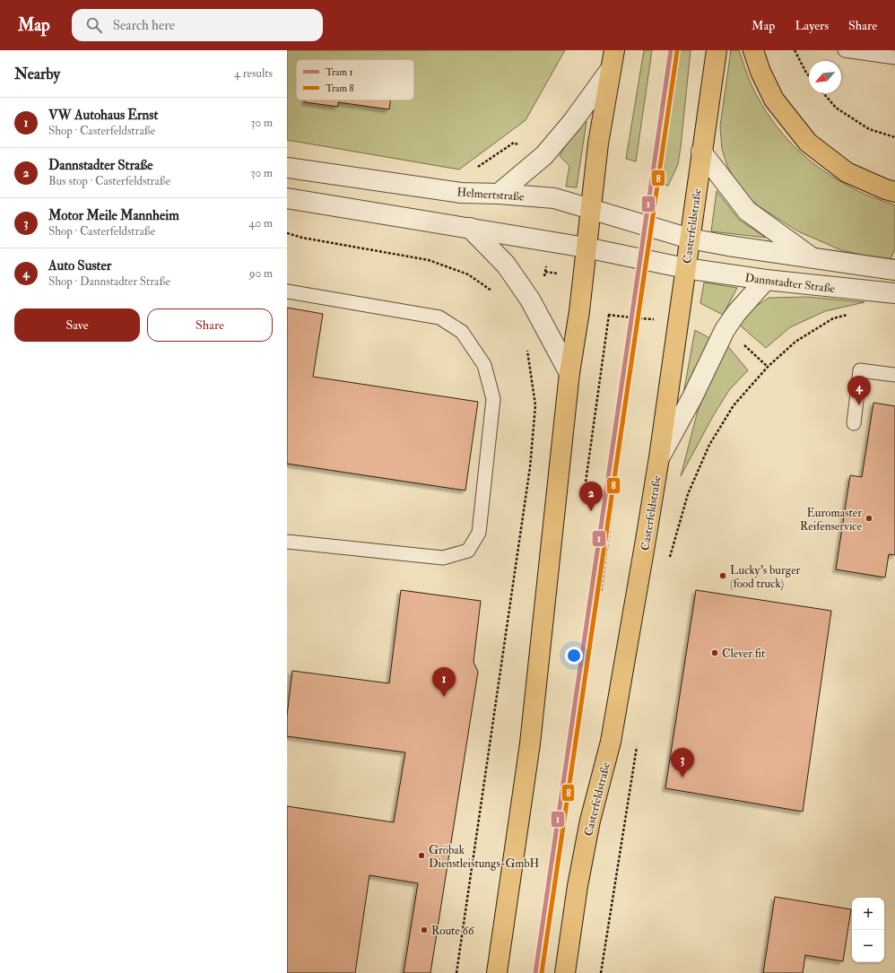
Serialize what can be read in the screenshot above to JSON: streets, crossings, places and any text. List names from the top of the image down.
{
  "streets": {
    "main road": ["Casterfeldstraße"],
    "street": ["Helmertstraße", "Dannstadter Straße"]
  },
  "crossings": [
    ["Helmertstraße", "Casterfeldstraße"],
    ["Casterfeldstraße", "Dannstadter Straße"]
  ],
  "places": [
    "Euromaster Reifenservice",
    "Lucky's burger (food truck)",
    "Clever fit",
    "Gröbak Dienstleistungs-GmbH",
    "Route 66"
  ],
  "lines": ["tram line 1", "tram line 8"],
  "legend": ["Tram 1", "Tram 8"],
  "north": "bottom left",
  "page": {
    "header": "Map",
    "search": "Search here",
    "nav": ["Map", "Layers", "Share"],
    "heading": ["Nearby", "4 results"],
    "list": [
      {
        "mark": "1",
        "name": "VW Autohaus Ernst",
        "note": "Shop · Casterfeldstraße",
        "value": "30 m"
      },
      {
        "mark": "2",
        "name": "Dannstadter Straße",
        "note": "Bus stop · Casterfeldstraße",
        "value": "30 m"
      },
      {
        "mark": "3",
        "name": "Motor Meile Mannheim",
        "note": "Shop · Casterfeldstraße",
        "value": "40 m"
      },
      {
        "mark": "4",
        "name": "Auto Suster",
        "note": "Shop · Dannstadter Straße",
        "value": "90 m"
      }
    ],
    "buttons": ["Save", "Share"],
    "pins": [
      "4",
      "2",
      "1",
      "3"
    ],
    "map_buttons": ["+", "−"]
  }
}
